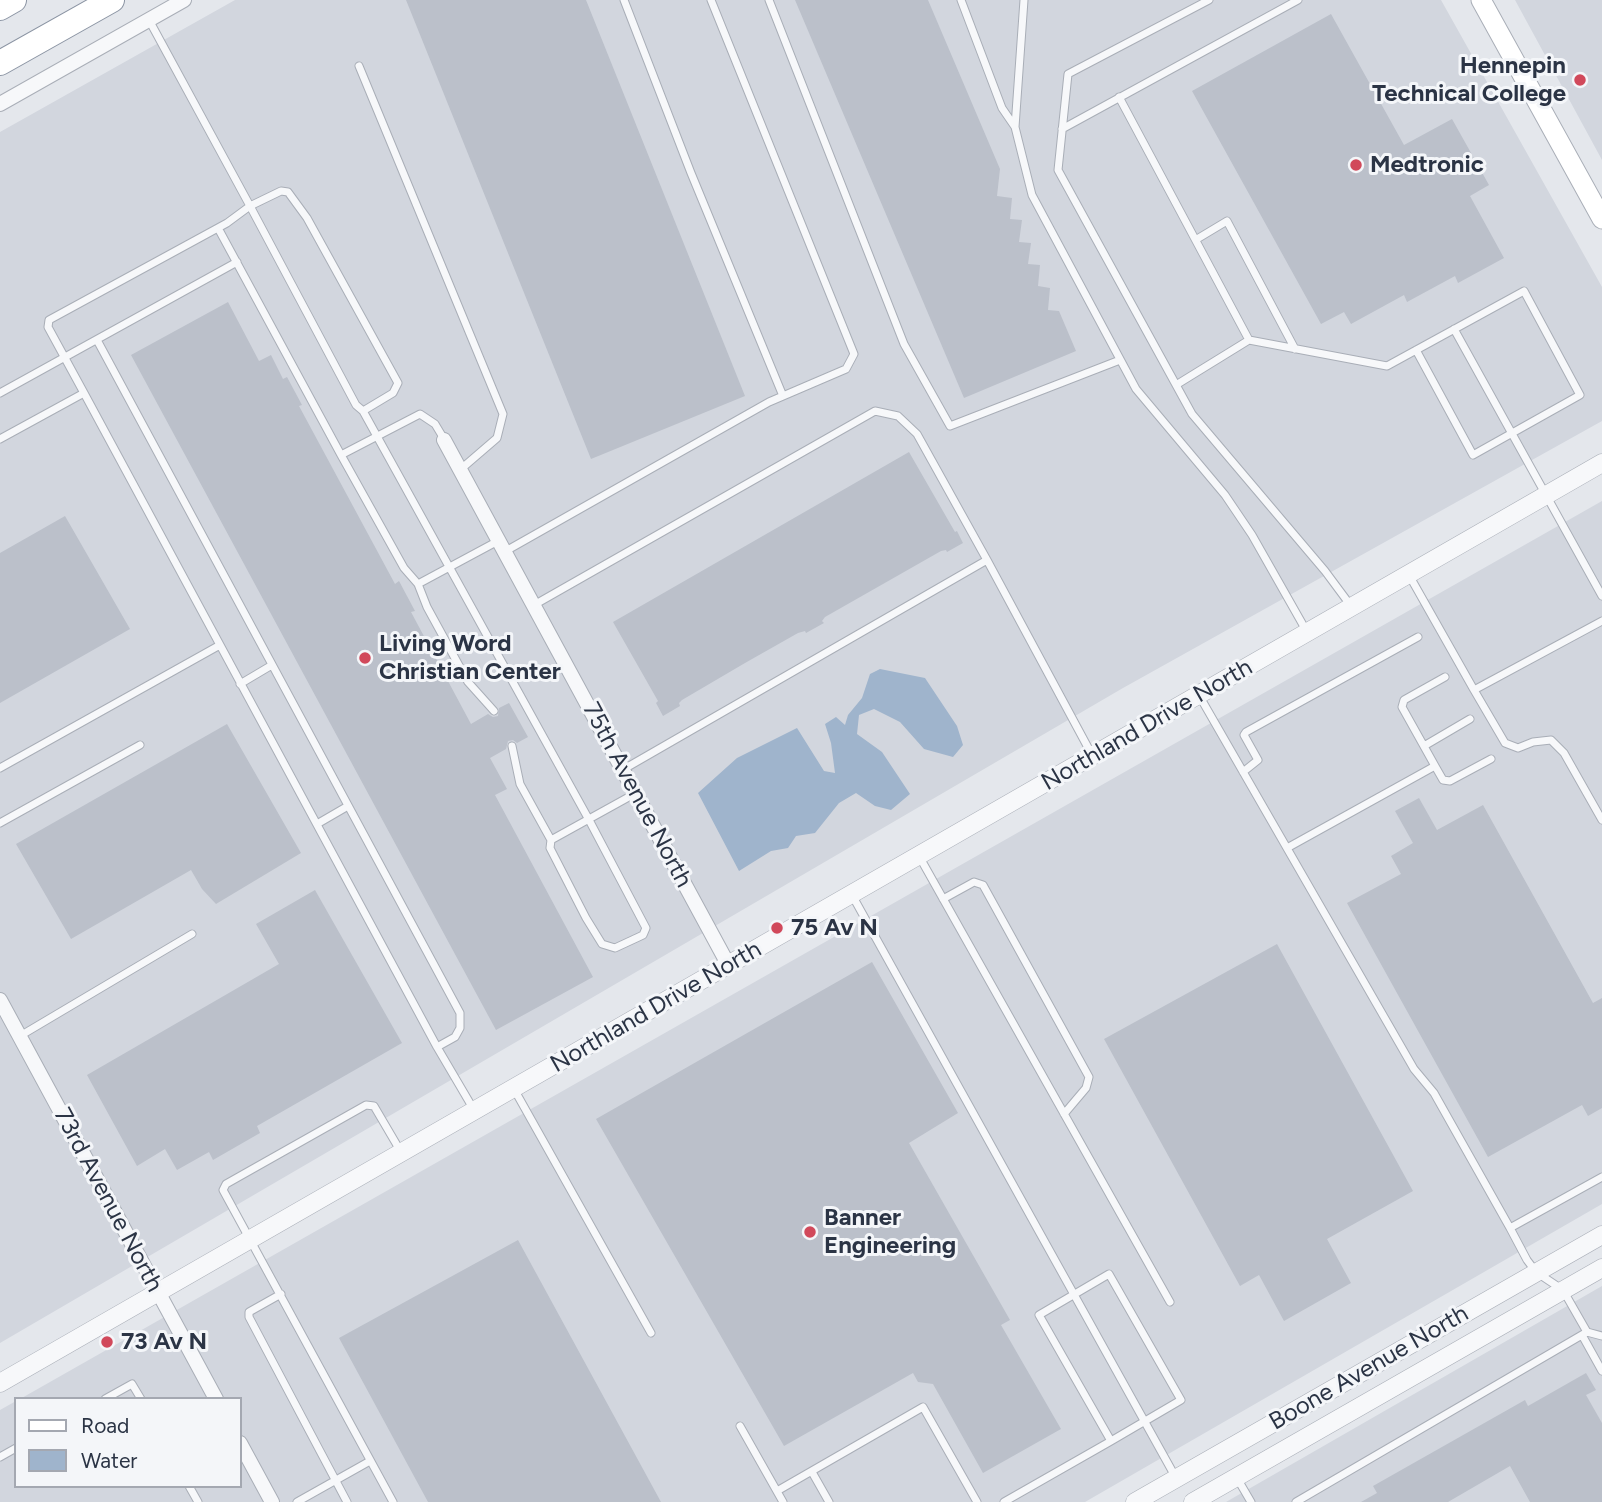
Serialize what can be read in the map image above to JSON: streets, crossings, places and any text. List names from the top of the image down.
{
  "streets": {
    "street": [
      "Northland Drive North",
      "75th Avenue North",
      "73rd Avenue North",
      "Boone Avenue North"
    ]
  },
  "crossings": [
    ["Northland Drive North", "75th Avenue North"],
    ["Northland Drive North", "73rd Avenue North"]
  ],
  "places": [
    "Hennepin Technical College",
    "Medtronic",
    "Living Word Christian Center",
    "75 Av N",
    "Banner Engineering",
    "73 Av N"
  ],
  "legend": ["Road", "Water"]
}
